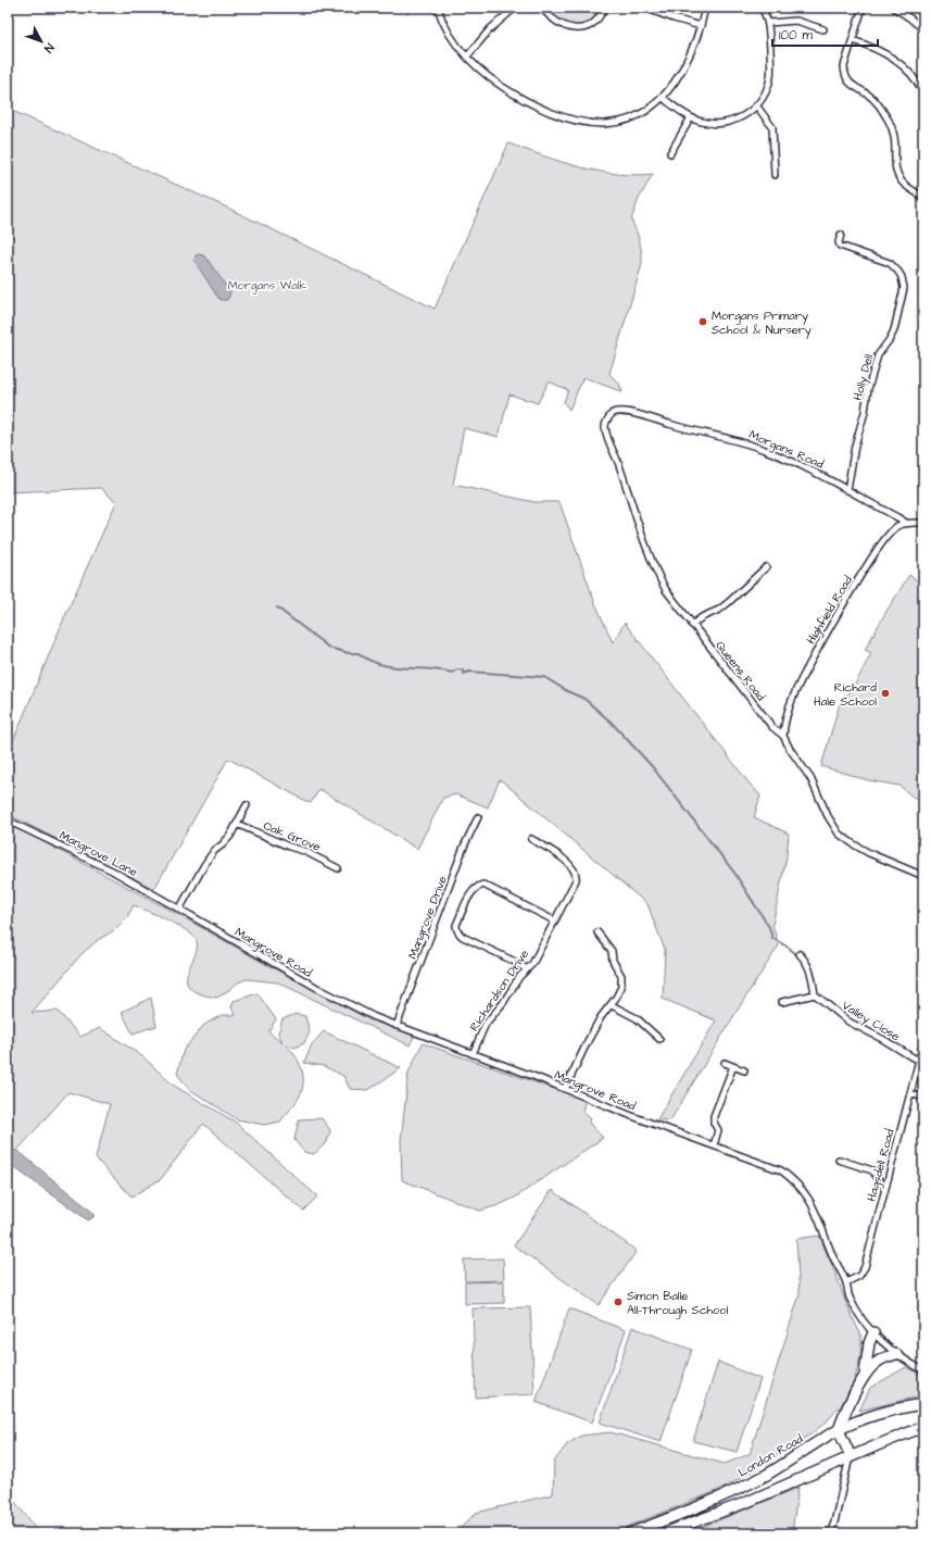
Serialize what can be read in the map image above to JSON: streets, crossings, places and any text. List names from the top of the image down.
{
  "streets": {
    "highway": ["London Road"],
    "street": [
      "Holly Dell",
      "Morgans Road",
      "Highfield Road",
      "Queens Road",
      "Oak Grove",
      "Mangrove Lane",
      "Mangrove Drive",
      "Mangrove Road",
      "Richardson Drive",
      "Valley Close",
      "Hagsdell Road"
    ]
  },
  "crossings": [
    ["Holly Dell", "Morgans Road"],
    ["Morgans Road", "Highfield Road"],
    ["Morgans Road", "Queens Road"],
    ["Highfield Road", "Queens Road"],
    ["Mangrove Lane", "Mangrove Road"],
    ["Mangrove Drive", "Mangrove Road"],
    ["Mangrove Road", "Richardson Drive"],
    ["Mangrove Road", "Hagsdell Road"],
    ["Valley Close", "Hagsdell Road"]
  ],
  "parks": ["Morgans Walk"],
  "places": ["Morgans Primary School & Nursery", "Richard Hale School", "Simon Balle All-Through School"],
  "scale_bar": "100 m",
  "north": "bottom right"
}
